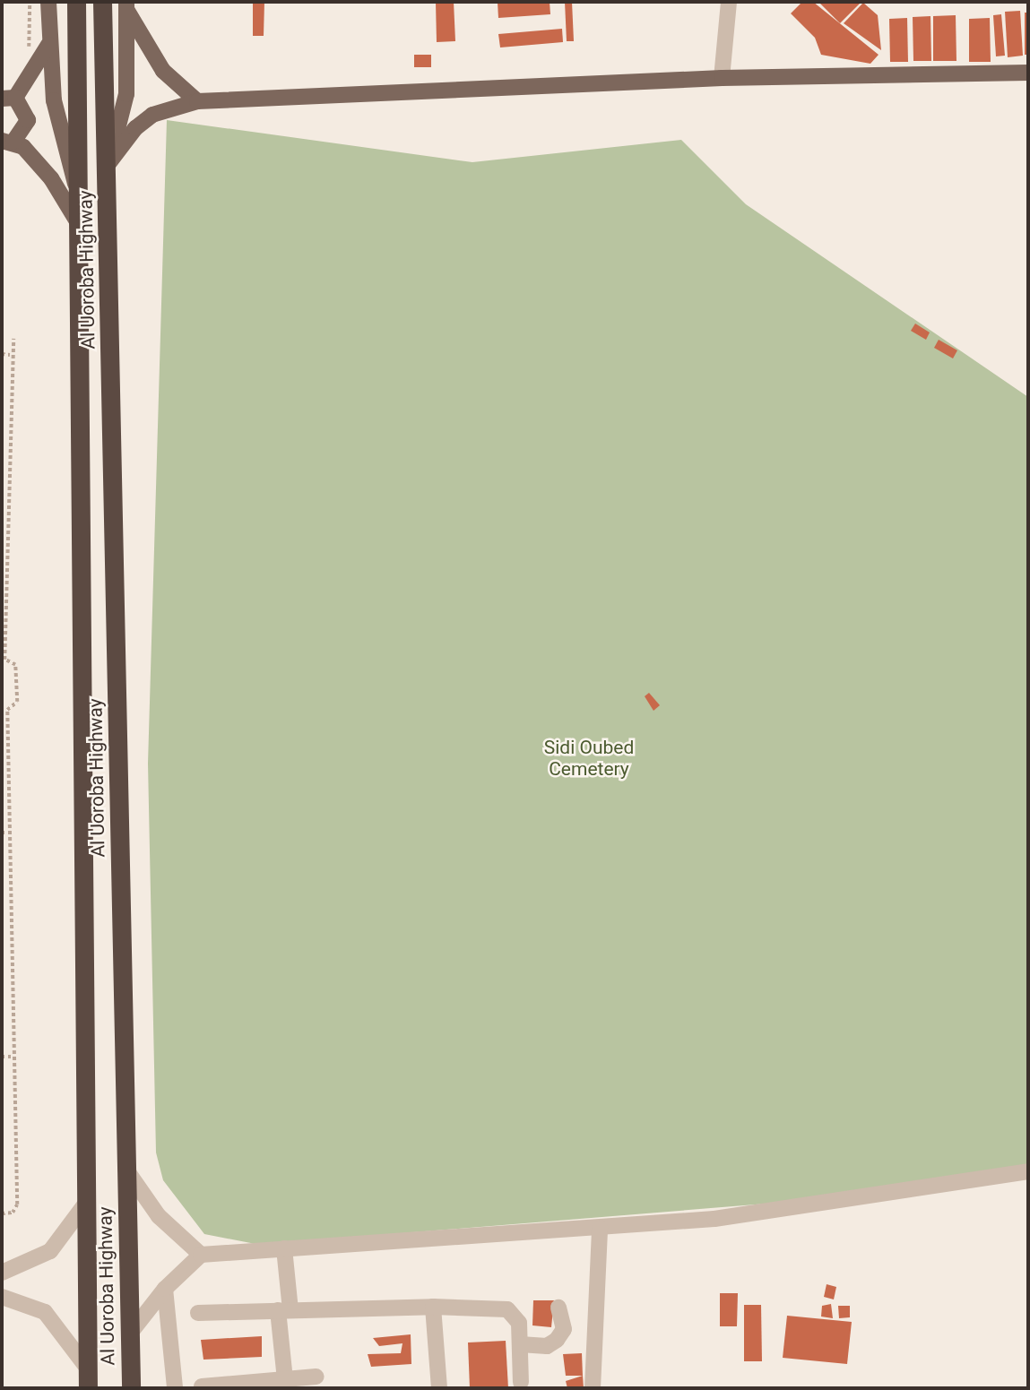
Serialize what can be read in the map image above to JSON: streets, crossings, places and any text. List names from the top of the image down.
{
  "streets": {
    "highway": ["Al Uoroba Highway"]
  },
  "parks": ["Sidi Oubed Cemetery"]
}
